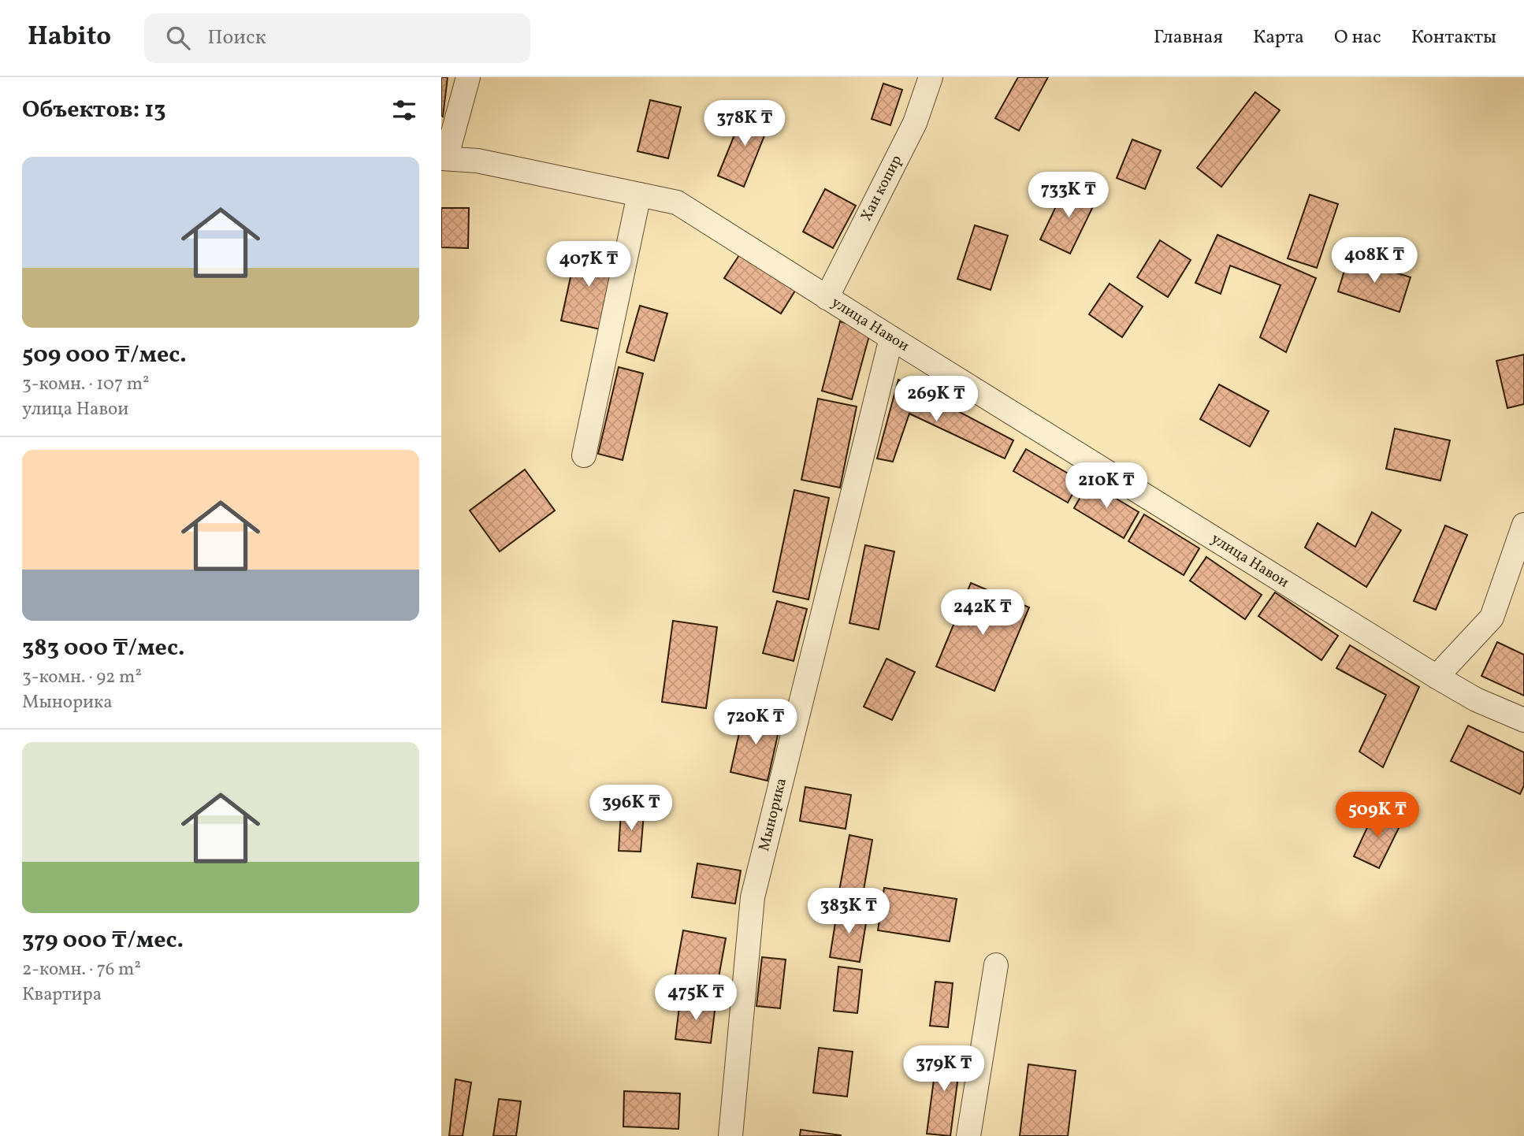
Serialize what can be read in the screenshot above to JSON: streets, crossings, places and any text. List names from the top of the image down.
{
  "streets": {
    "street": ["Хан копир", "улица Навои", "Мынорика"]
  },
  "crossings": [
    ["Хан копир", "улица Навои"],
    ["улица Навои", "Мынорика"]
  ],
  "page": {
    "header": "Habito",
    "search": "Поиск",
    "nav": [
      "Главная",
      "Карта",
      "О нас",
      "Контакты"
    ],
    "heading": "Объектов: 13",
    "price": [
      "378K ₸",
      "733K ₸",
      "408K ₸",
      "407K ₸",
      "269K ₸",
      "210K ₸",
      "242K ₸",
      "720K ₸",
      "396K ₸",
      "509K ₸",
      "383K ₸",
      "475K ₸",
      "379K ₸"
    ],
    "list": [
      {
        "name": "509 000 ₸/мес.",
        "note": "3-комн. · 107 m² · улица Навои"
      },
      {
        "name": "383 000 ₸/мес.",
        "note": "3-комн. · 92 m² · Мынорика"
      },
      {
        "name": "379 000 ₸/мес.",
        "note": "2-комн. · 76 m² · Квартира"
      }
    ]
  }
}
